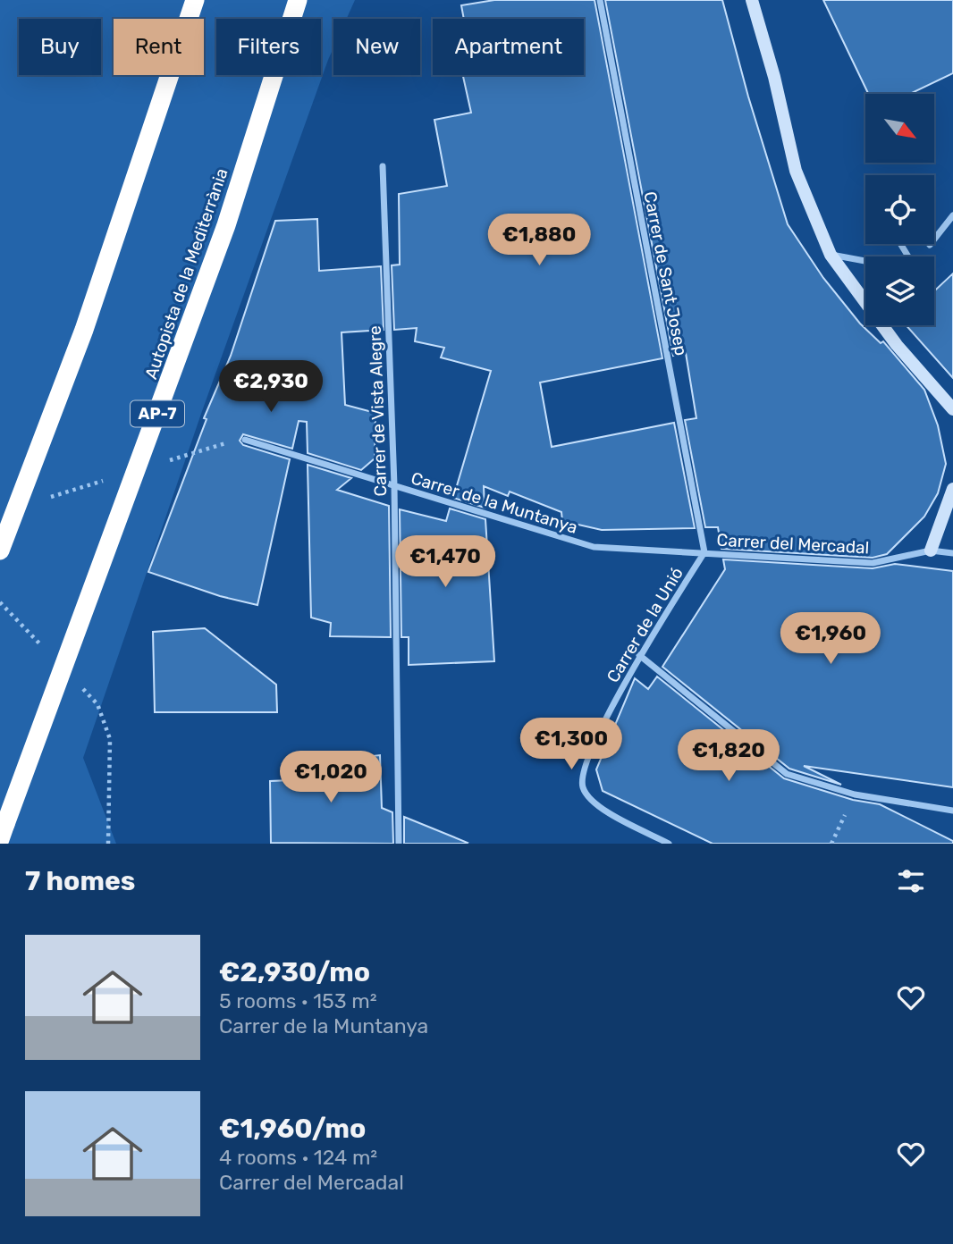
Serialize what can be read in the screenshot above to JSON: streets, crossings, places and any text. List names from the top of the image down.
{
  "streets": {
    "highway": ["Autopista de la Mediterrània", "AP-7"],
    "street": [
      "Carrer de Sant Josep",
      "Carrer de Vista Alegre",
      "Carrer de la Muntanya",
      "Carrer del Mercadal",
      "Carrer de la Unió"
    ]
  },
  "crossings": [
    ["Carrer de Sant Josep", "Carrer de la Muntanya"],
    ["Carrer de Sant Josep", "Carrer del Mercadal"],
    ["Carrer de Sant Josep", "Carrer de la Unió"],
    ["Carrer de Vista Alegre", "Carrer de la Muntanya"],
    ["Carrer de la Muntanya", "Carrer del Mercadal"],
    ["Carrer de la Muntanya", "Carrer de la Unió"],
    ["Carrer del Mercadal", "Carrer de la Unió"]
  ],
  "north": "bottom right",
  "page": {
    "chip": [
      "Buy",
      "Rent",
      "Filters",
      "New",
      "Apartment"
    ],
    "price": [
      "€1,880",
      "€2,930",
      "€1,470",
      "€1,960",
      "€1,300",
      "€1,820",
      "€1,020"
    ],
    "heading": "7 homes",
    "list": [
      {
        "name": "€2,930/mo",
        "note": "5 rooms · 153 m² · Carrer de la Muntanya"
      },
      {
        "name": "€1,960/mo",
        "note": "4 rooms · 124 m² · Carrer del Mercadal"
      }
    ]
  }
}
